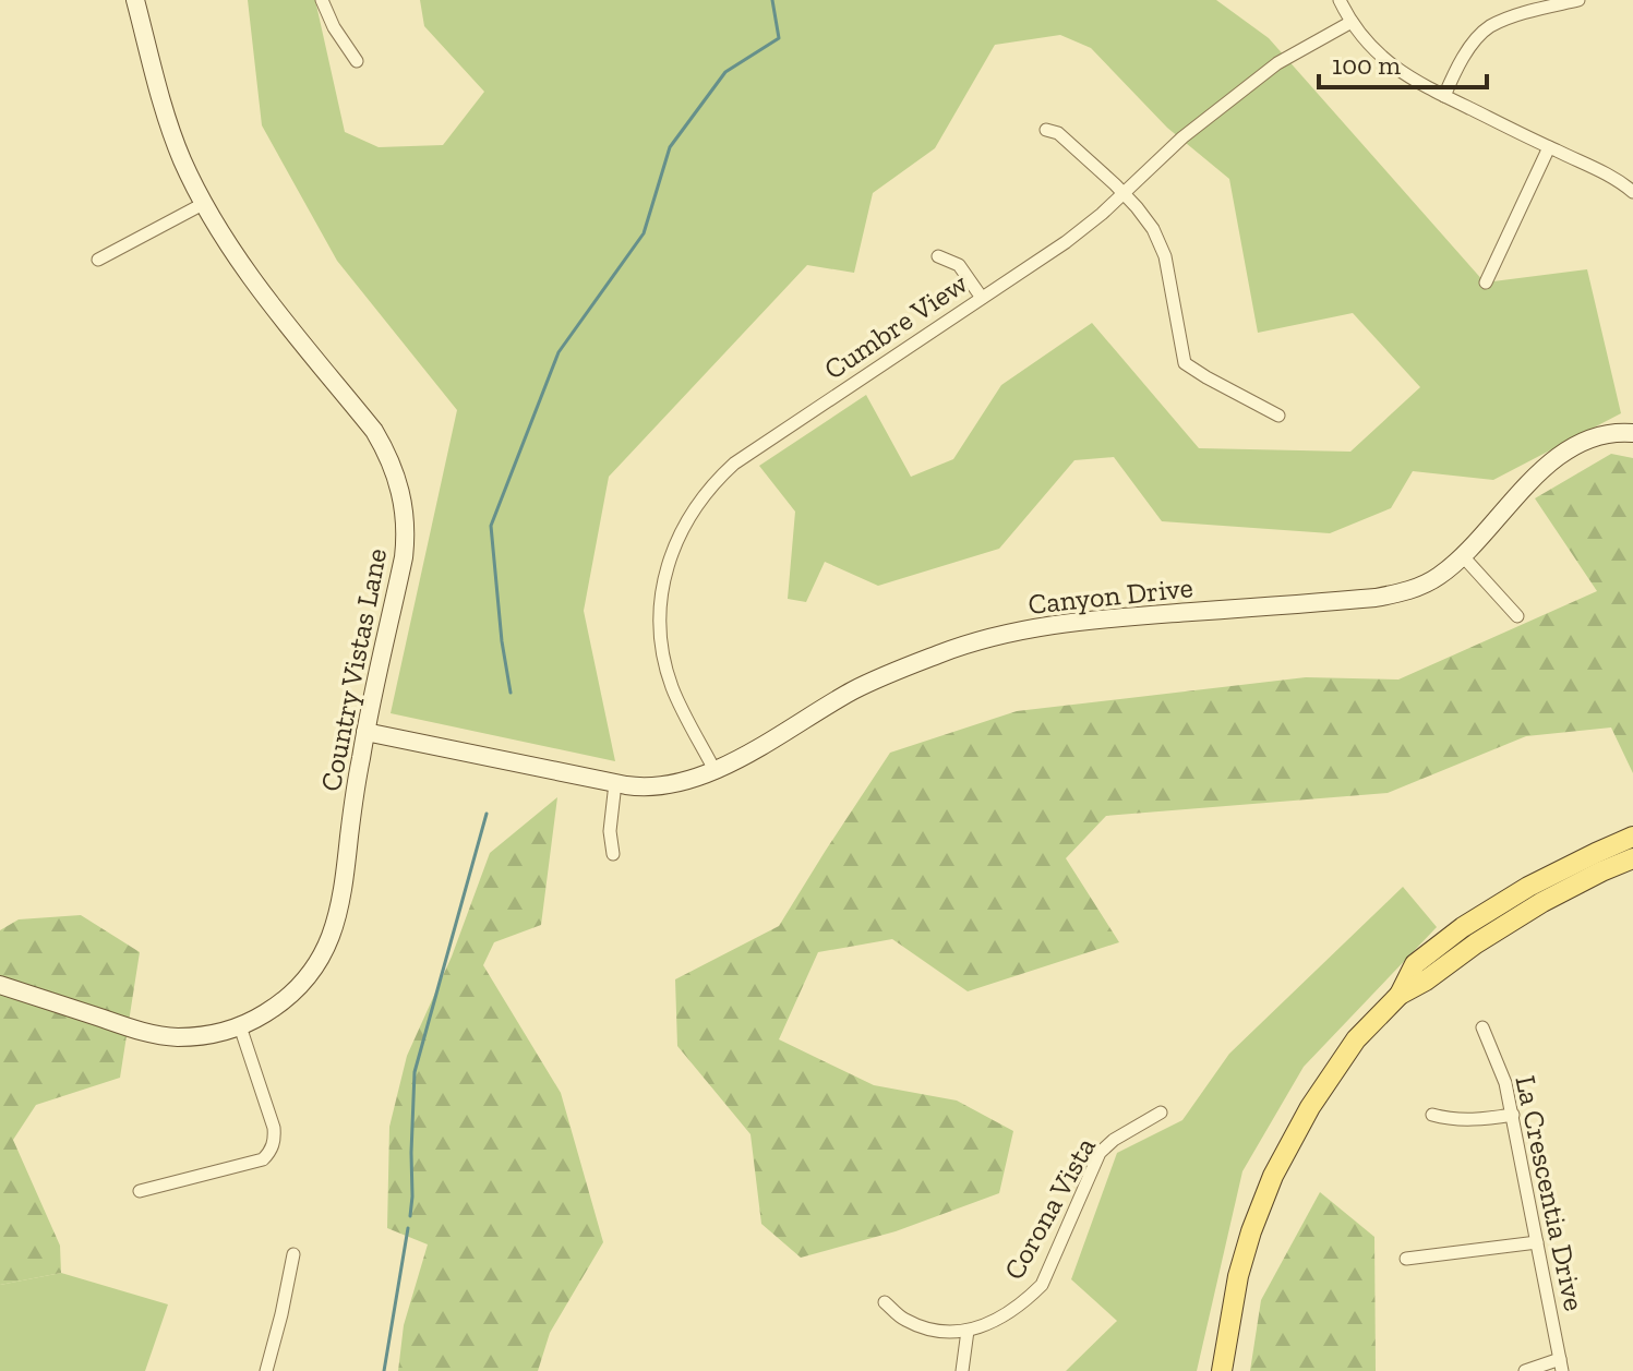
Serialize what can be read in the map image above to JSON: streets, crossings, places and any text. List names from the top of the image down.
{
  "streets": {
    "street": [
      "Cumbre View",
      "Canyon Drive",
      "Country Vistas Lane",
      "La Crescentia Drive",
      "Corona Vista"
    ]
  },
  "crossings": [
    ["Cumbre View", "Canyon Drive"],
    ["Canyon Drive", "Country Vistas Lane"]
  ],
  "scale_bar": "100 m"
}
